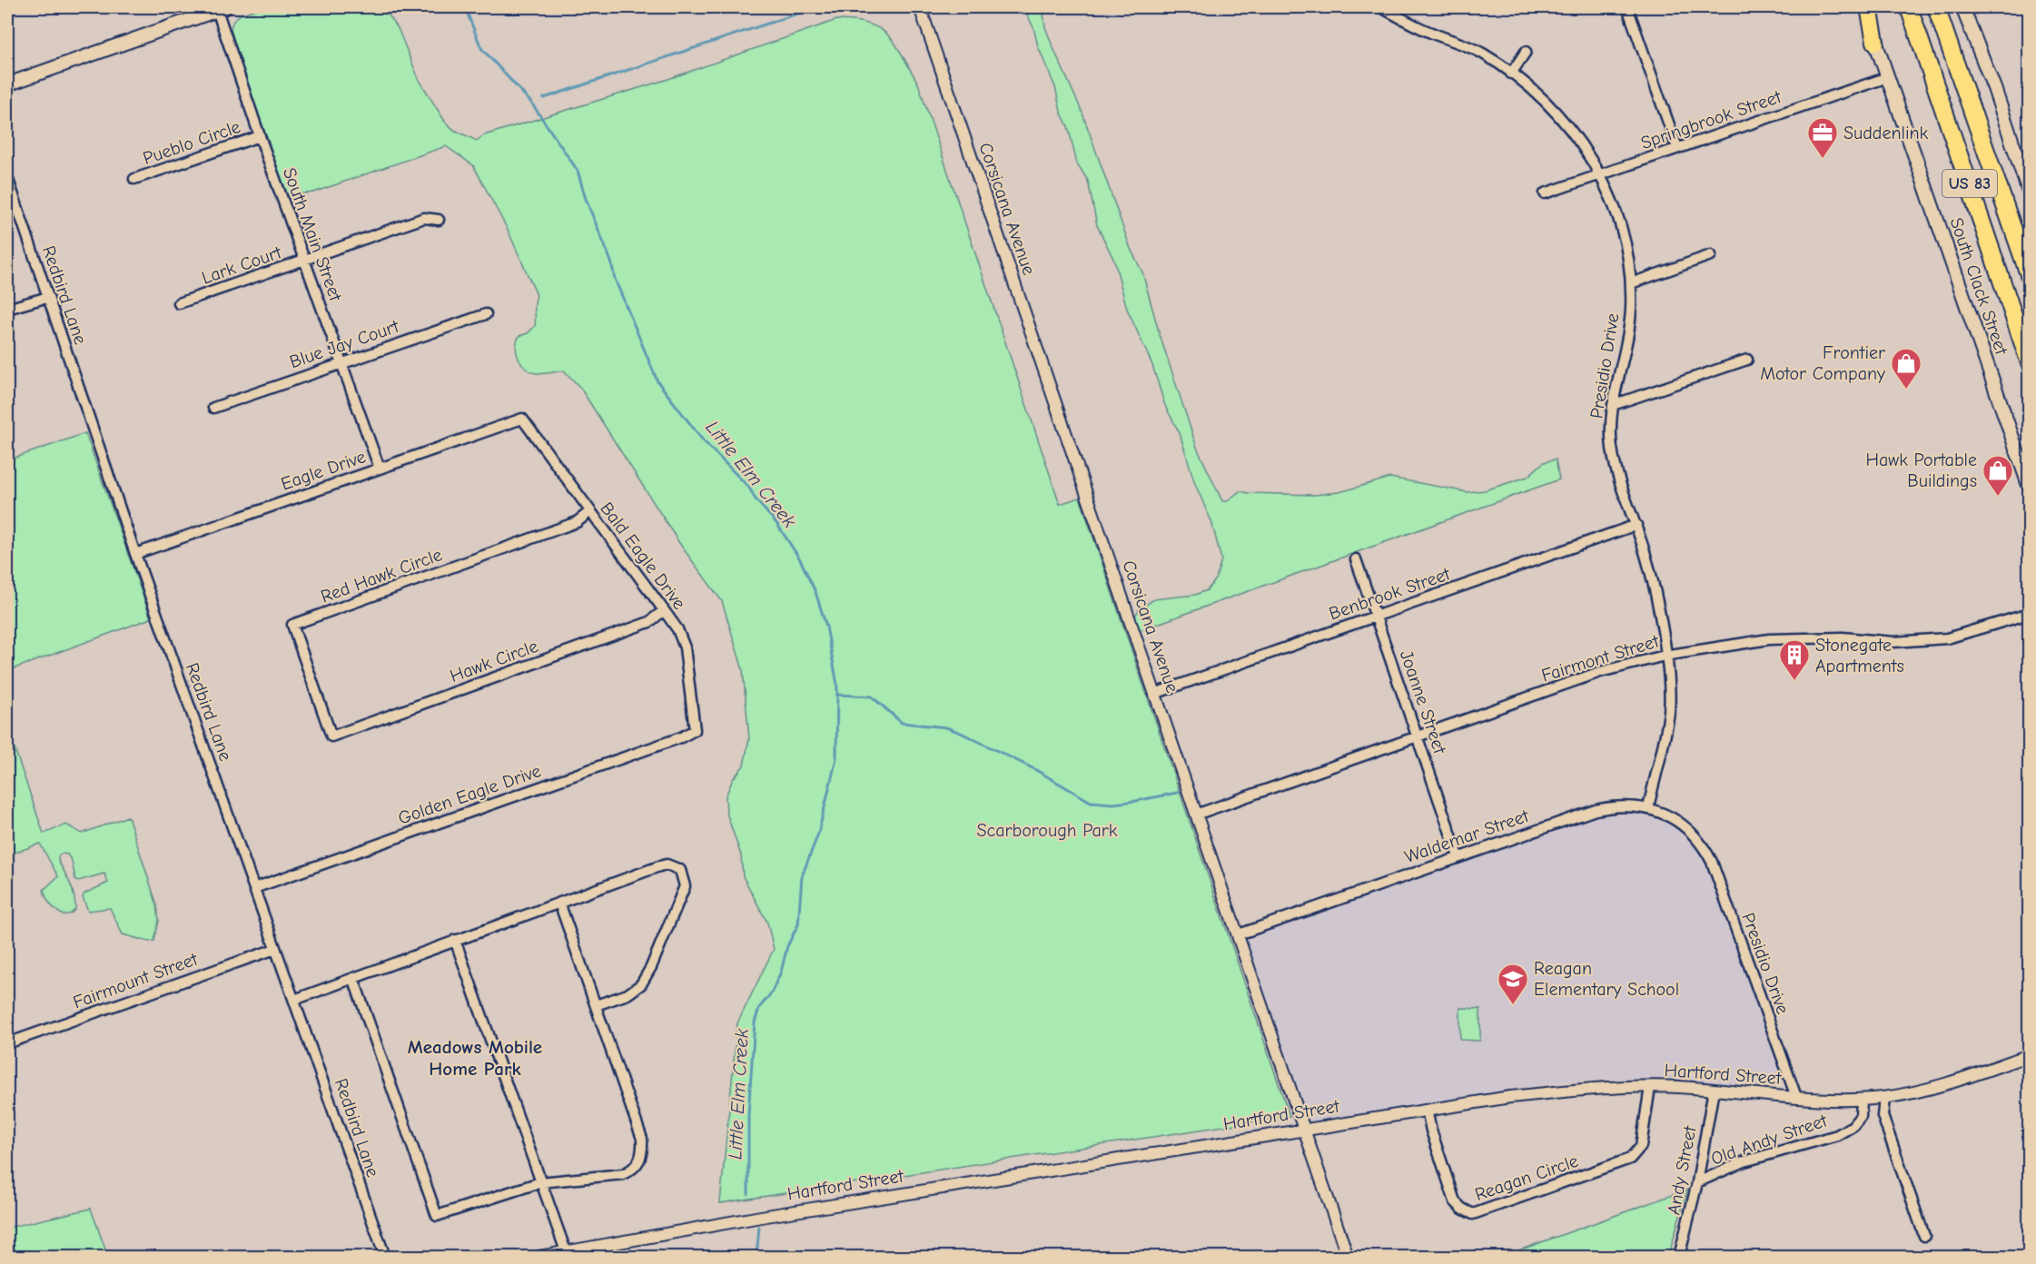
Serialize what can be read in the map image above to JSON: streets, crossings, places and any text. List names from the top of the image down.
{
  "streets": {
    "highway": ["US 83"],
    "main road": ["South Clack Street"],
    "street": [
      "Springbrook Street",
      "Pueblo Circle",
      "Corsicana Avenue",
      "South Main Street",
      "Lark Court",
      "Redbird Lane",
      "Blue Jay Court",
      "Presidio Drive",
      "Eagle Drive",
      "Bald Eagle Drive",
      "Red Hawk Circle",
      "Benbrook Street",
      "Fairmont Street",
      "Hawk Circle",
      "Joanne Street",
      "Golden Eagle Drive",
      "Waldemar Street",
      "Fairmount Street",
      "Hartford Street",
      "Old Andy Street",
      "Andy Street",
      "Reagan Circle"
    ]
  },
  "crossings": [
    ["Springbrook Street", "South Clack Street"],
    ["Springbrook Street", "Presidio Drive"],
    ["Pueblo Circle", "South Main Street"],
    ["Corsicana Avenue", "Benbrook Street"],
    ["Corsicana Avenue", "Fairmont Street"],
    ["Corsicana Avenue", "Waldemar Street"],
    ["Corsicana Avenue", "Hartford Street"],
    ["South Main Street", "Lark Court"],
    ["South Main Street", "Blue Jay Court"],
    ["South Main Street", "Eagle Drive"],
    ["Redbird Lane", "Eagle Drive"],
    ["Redbird Lane", "Golden Eagle Drive"],
    ["Redbird Lane", "Fairmount Street"],
    ["Presidio Drive", "Benbrook Street"],
    ["Presidio Drive", "Fairmont Street"],
    ["Presidio Drive", "Waldemar Street"],
    ["Presidio Drive", "Hartford Street"],
    ["Eagle Drive", "Bald Eagle Drive"],
    ["Bald Eagle Drive", "Red Hawk Circle"],
    ["Bald Eagle Drive", "Hawk Circle"],
    ["Bald Eagle Drive", "Golden Eagle Drive"],
    ["Red Hawk Circle", "Hawk Circle"],
    ["Benbrook Street", "Joanne Street"],
    ["Fairmont Street", "Joanne Street"],
    ["Joanne Street", "Waldemar Street"],
    ["Hartford Street", "Old Andy Street"],
    ["Hartford Street", "Andy Street"],
    ["Hartford Street", "Reagan Circle"],
    ["Old Andy Street", "Andy Street"]
  ],
  "districts": ["Meadows Mobile Home Park"],
  "water": ["Little Elm Creek"],
  "parks": ["Scarborough Park"],
  "places": {
    "office": ["Suddenlink"],
    "shop": ["Frontier Motor Company", "Hawk Portable Buildings"],
    "building": ["Stonegate Apartments"],
    "school or university": ["Reagan Elementary School"]
  }
}
